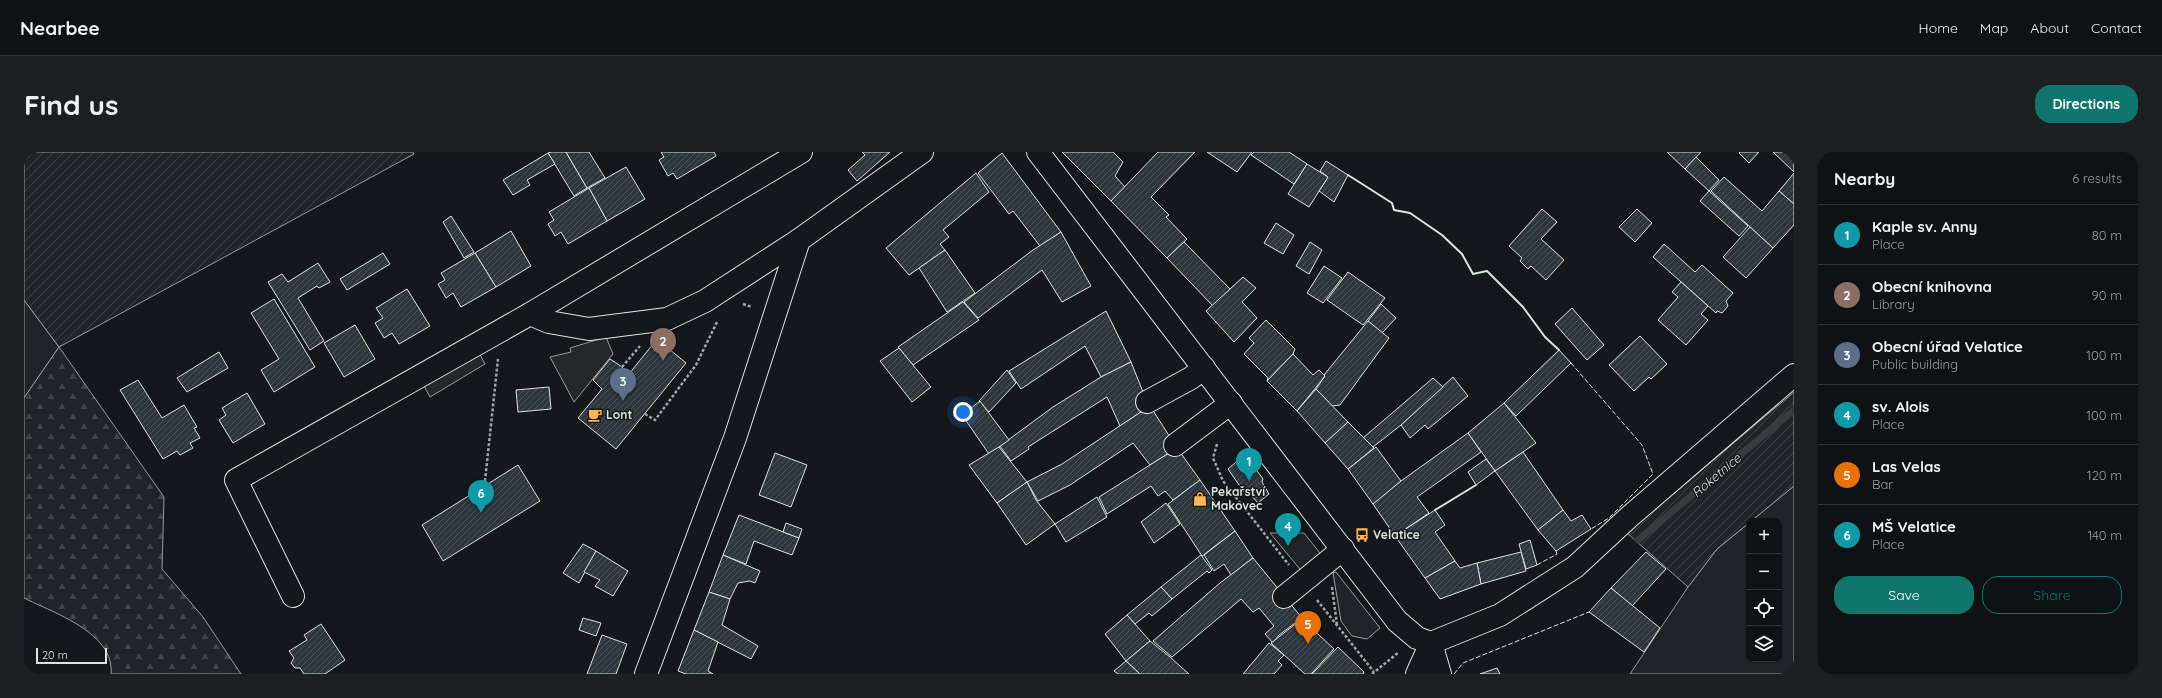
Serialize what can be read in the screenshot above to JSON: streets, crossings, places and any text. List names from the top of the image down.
{
  "water": ["Roketnice"],
  "places": {
    "cafe": ["Lont"],
    "shop": ["Pekařství Makovec"],
    "bus stop": ["Velatice"]
  },
  "scale_bar": "20 m",
  "page": {
    "header": "Nearbee",
    "nav": [
      "Home",
      "Map",
      "About",
      "Contact"
    ],
    "buttons": [
      "Directions",
      ["Save", "Share"]
    ],
    "title": "Find us",
    "heading": ["Nearby", "6 results"],
    "list": [
      {
        "mark": "1",
        "name": "Kaple sv. Anny",
        "note": "Place",
        "value": "80 m"
      },
      {
        "mark": "2",
        "name": "Obecní knihovna",
        "note": "Library",
        "value": "90 m"
      },
      {
        "mark": "3",
        "name": "Obecní úřad Velatice",
        "note": "Public building",
        "value": "100 m"
      },
      {
        "mark": "4",
        "name": "sv. Alois",
        "note": "Place",
        "value": "100 m"
      },
      {
        "mark": "5",
        "name": "Las Velas",
        "note": "Bar",
        "value": "120 m"
      },
      {
        "mark": "6",
        "name": "MŠ Velatice",
        "note": "Place",
        "value": "140 m"
      }
    ],
    "pins": [
      "2",
      "3",
      "1",
      "6",
      "4",
      "5"
    ],
    "map_buttons": ["+", "−"],
    "scale": "20 m"
  }
}
